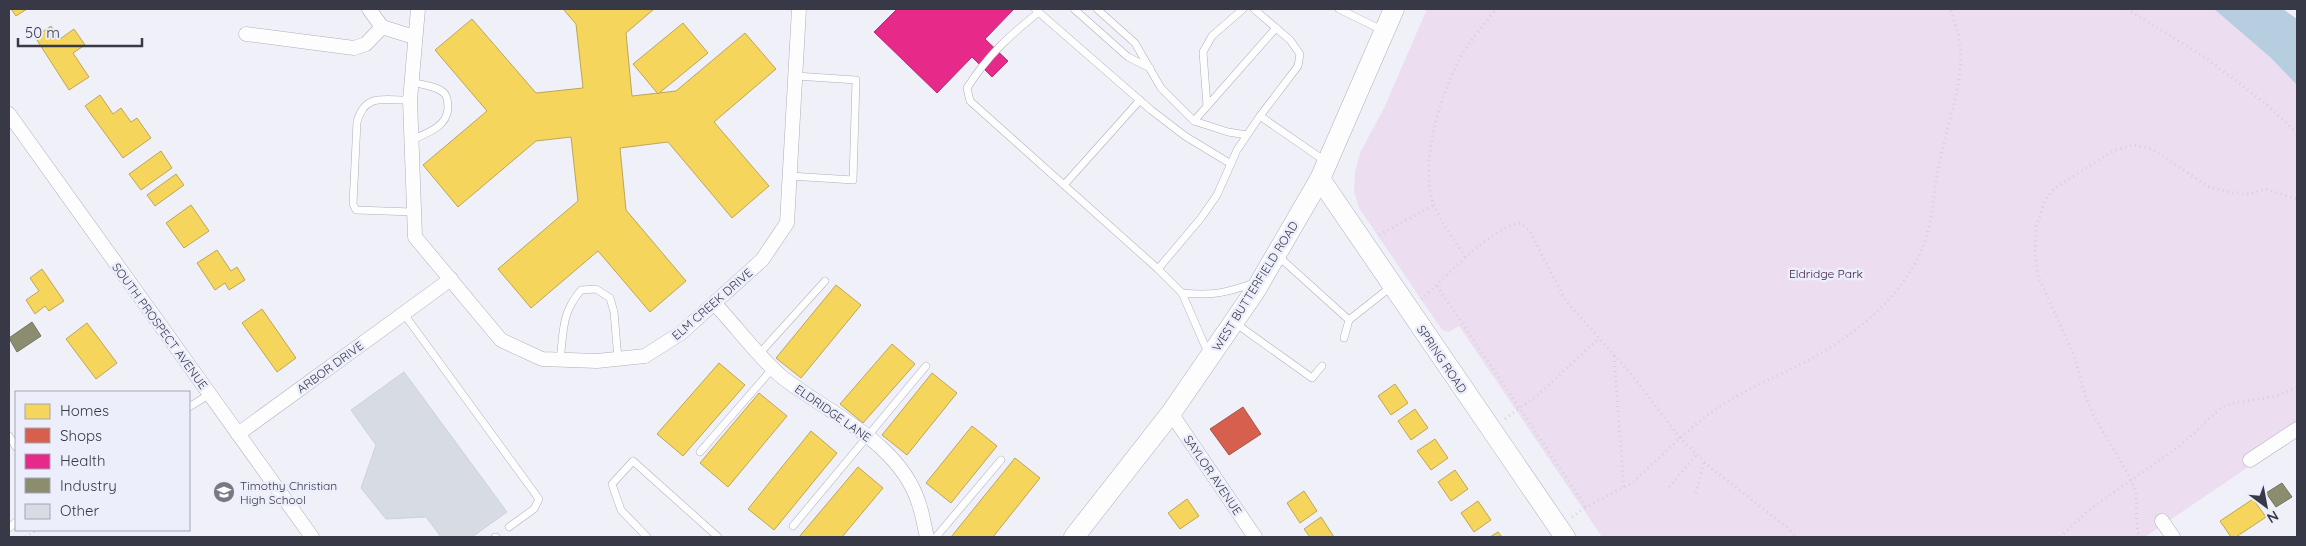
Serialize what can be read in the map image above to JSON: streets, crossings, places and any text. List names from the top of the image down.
{
  "streets": {
    "main road": ["WEST BUTTERFIELD ROAD", "SPRING ROAD"],
    "street": [
      "ELM CREEK DRIVE",
      "SOUTH PROSPECT AVENUE",
      "ARBOR DRIVE",
      "ELDRIDGE LANE",
      "SAYLOR AVENUE"
    ]
  },
  "crossings": [
    ["WEST BUTTERFIELD ROAD", "SPRING ROAD"],
    ["WEST BUTTERFIELD ROAD", "SAYLOR AVENUE"],
    ["ELM CREEK DRIVE", "ARBOR DRIVE"],
    ["ELM CREEK DRIVE", "ELDRIDGE LANE"],
    ["SOUTH PROSPECT AVENUE", "ARBOR DRIVE"]
  ],
  "parks": ["Eldridge Park"],
  "places": {
    "school or university": ["Timothy Christian High School"]
  },
  "legend": [
    "Homes",
    "Shops",
    "Health",
    "Industry",
    "Other"
  ],
  "scale_bar": "50 m",
  "north": "bottom right"
}
